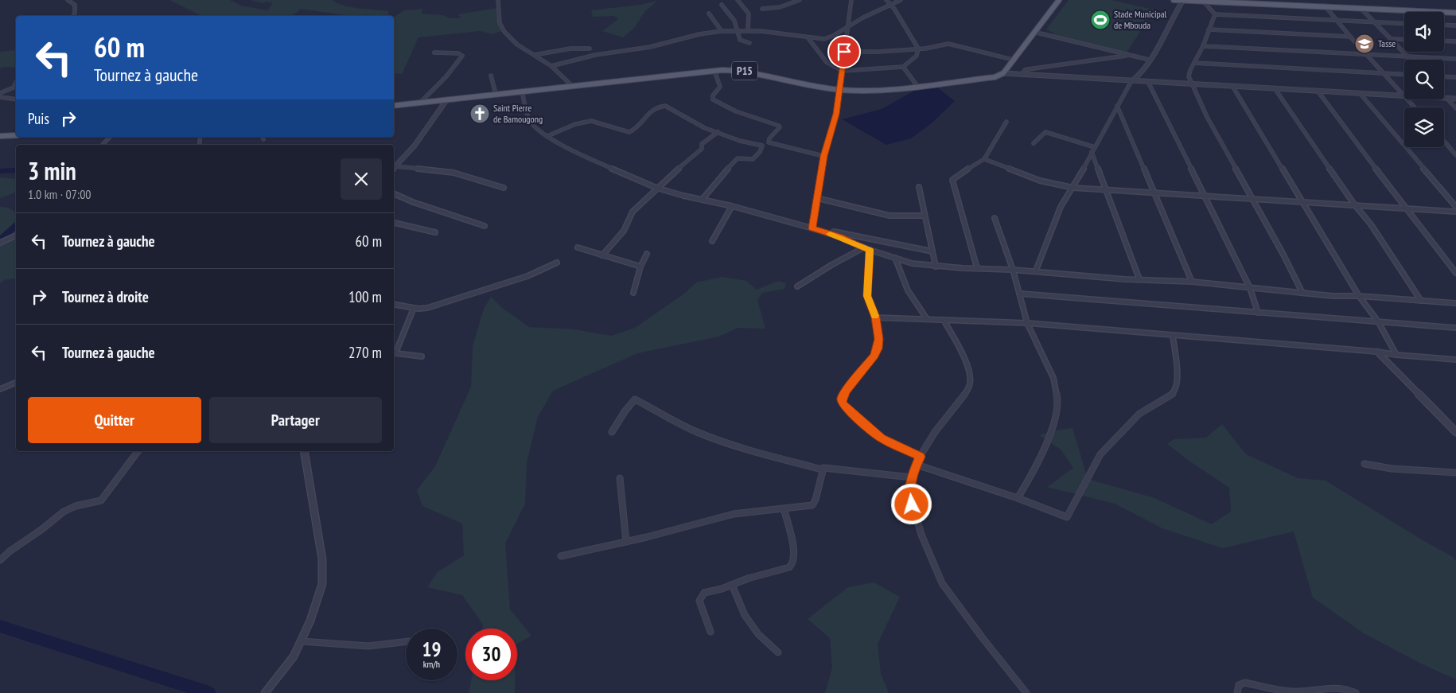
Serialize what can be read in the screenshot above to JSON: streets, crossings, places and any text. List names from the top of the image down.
{
  "streets": {
    "main road": ["P15"]
  },
  "places": {
    "sports": ["Stade Municipal de Mbouda"],
    "school or university": ["Tasse"],
    "church": ["Saint Pierre de Bamougong"]
  },
  "page": {
    "turn": ["60 m", "Tournez à gauche"],
    "then": "Puis",
    "heading": ["3 min", "1.0 km · 07:00"],
    "list": [
      {
        "name": "Tournez à gauche",
        "value": "60 m"
      },
      {
        "name": "Tournez à droite",
        "value": "100 m"
      },
      {
        "name": "Tournez à gauche",
        "value": "270 m"
      }
    ],
    "buttons": ["Quitter", "Partager"],
    "speed": "19 km/h",
    "limit": "30"
  }
}
